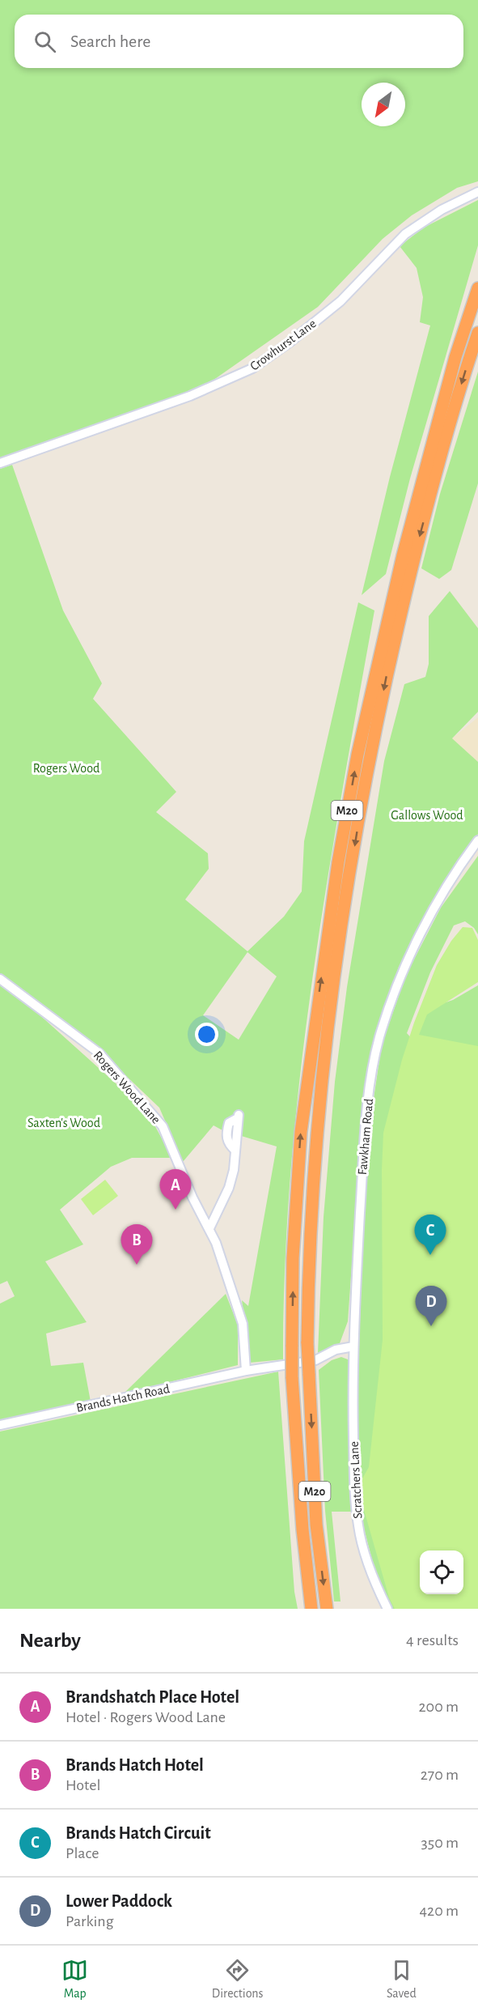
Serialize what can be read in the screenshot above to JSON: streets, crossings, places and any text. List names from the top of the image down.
{
  "streets": {
    "highway": ["M20"],
    "street": [
      "Crowhurst Lane",
      "Rogers Wood Lane",
      "Fawkham Road",
      "Brands Hatch Road",
      "Scratchers Lane"
    ]
  },
  "crossings": [
    ["Rogers Wood Lane", "Brands Hatch Road"],
    ["Fawkham Road", "Scratchers Lane"]
  ],
  "parks": ["Rogers Wood", "Gallows Wood", "Saxten's Wood"],
  "north": "bottom left",
  "page": {
    "search": "Search here",
    "pins": [
      "A",
      "C",
      "B",
      "D"
    ],
    "heading": ["Nearby", "4 results"],
    "list": [
      {
        "mark": "A",
        "name": "Brandshatch Place Hotel",
        "note": "Hotel · Rogers Wood Lane",
        "value": "200 m"
      },
      {
        "mark": "B",
        "name": "Brands Hatch Hotel",
        "note": "Hotel",
        "value": "270 m"
      },
      {
        "mark": "C",
        "name": "Brands Hatch Circuit",
        "note": "Place",
        "value": "350 m"
      },
      {
        "mark": "D",
        "name": "Lower Paddock",
        "note": "Parking",
        "value": "420 m"
      }
    ],
    "nav": ["Map", "Directions", "Saved"]
  }
}
